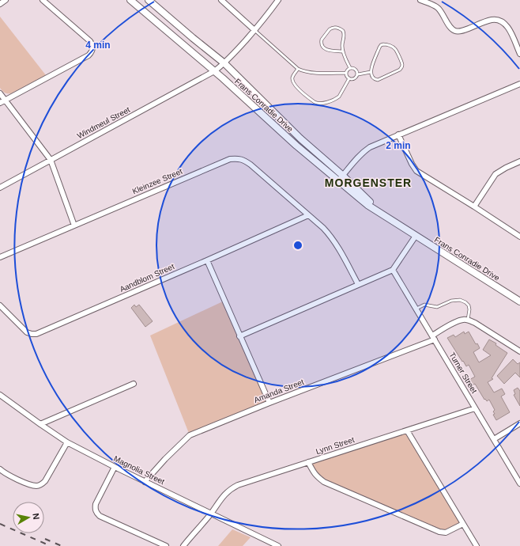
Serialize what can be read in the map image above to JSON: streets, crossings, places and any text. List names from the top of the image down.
{
  "streets": {
    "street": [
      "Frans Conradie Drive",
      "Windmeul Street",
      "Kleinzee Street",
      "Aandblom Street",
      "Turner Street",
      "Amanda Street",
      "Lynn Street",
      "Magnolia Street"
    ]
  },
  "crossings": [
    ["Frans Conradie Drive", "Windmeul Street"],
    ["Kleinzee Street", "Aandblom Street"],
    ["Turner Street", "Amanda Street"],
    ["Turner Street", "Lynn Street"],
    ["Amanda Street", "Magnolia Street"],
    ["Lynn Street", "Magnolia Street"]
  ],
  "districts": ["MORGENSTER"],
  "north": "right",
  "rings": ["4 min", "2 min"]
}
